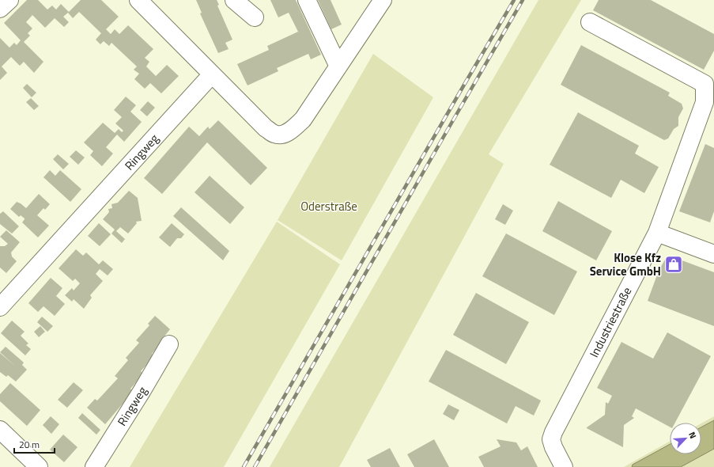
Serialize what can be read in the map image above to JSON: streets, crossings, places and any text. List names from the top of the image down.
{
  "streets": {
    "street": ["Ringweg", "Industriestraße"]
  },
  "parks": ["Oderstraße"],
  "places": {
    "shop": ["Klose Kfz Service GmbH"]
  },
  "scale_bar": "20 m",
  "north": "top right"
}
